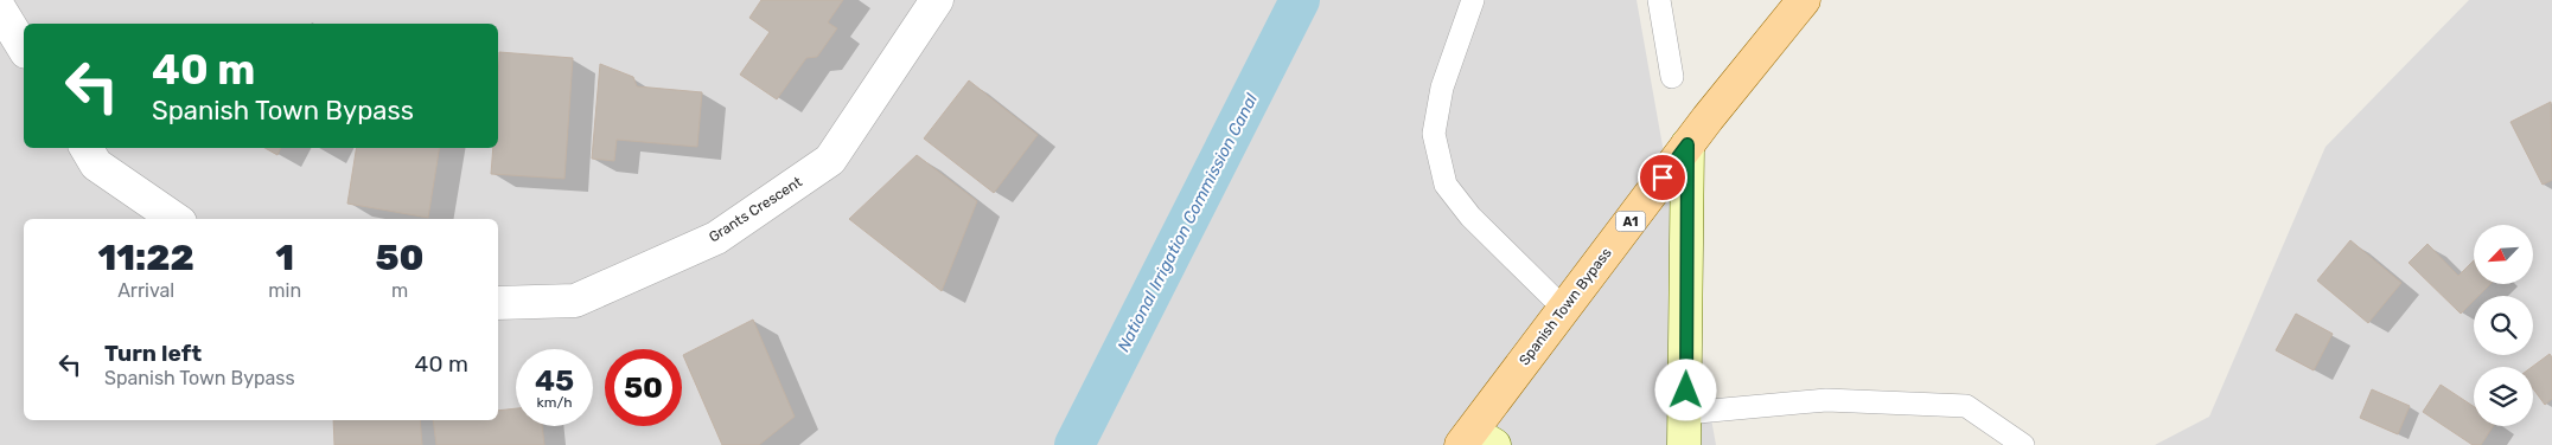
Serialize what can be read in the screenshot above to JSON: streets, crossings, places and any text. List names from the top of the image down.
{
  "streets": {
    "main road": ["A1", "Spanish Town Bypass"],
    "street": ["Grants Crescent"]
  },
  "water": ["National Irrigation Commission Canal"],
  "north": "bottom left",
  "page": {
    "turn": ["40 m", "Spanish Town Bypass"],
    "eta": [
      "11:22",
      "Arrival",
      "1",
      "min",
      "50",
      "m"
    ],
    "list": [
      {
        "name": "Turn left",
        "note": "Spanish Town Bypass",
        "value": "40 m"
      }
    ],
    "speed": "45 km/h",
    "limit": "50"
  }
}
